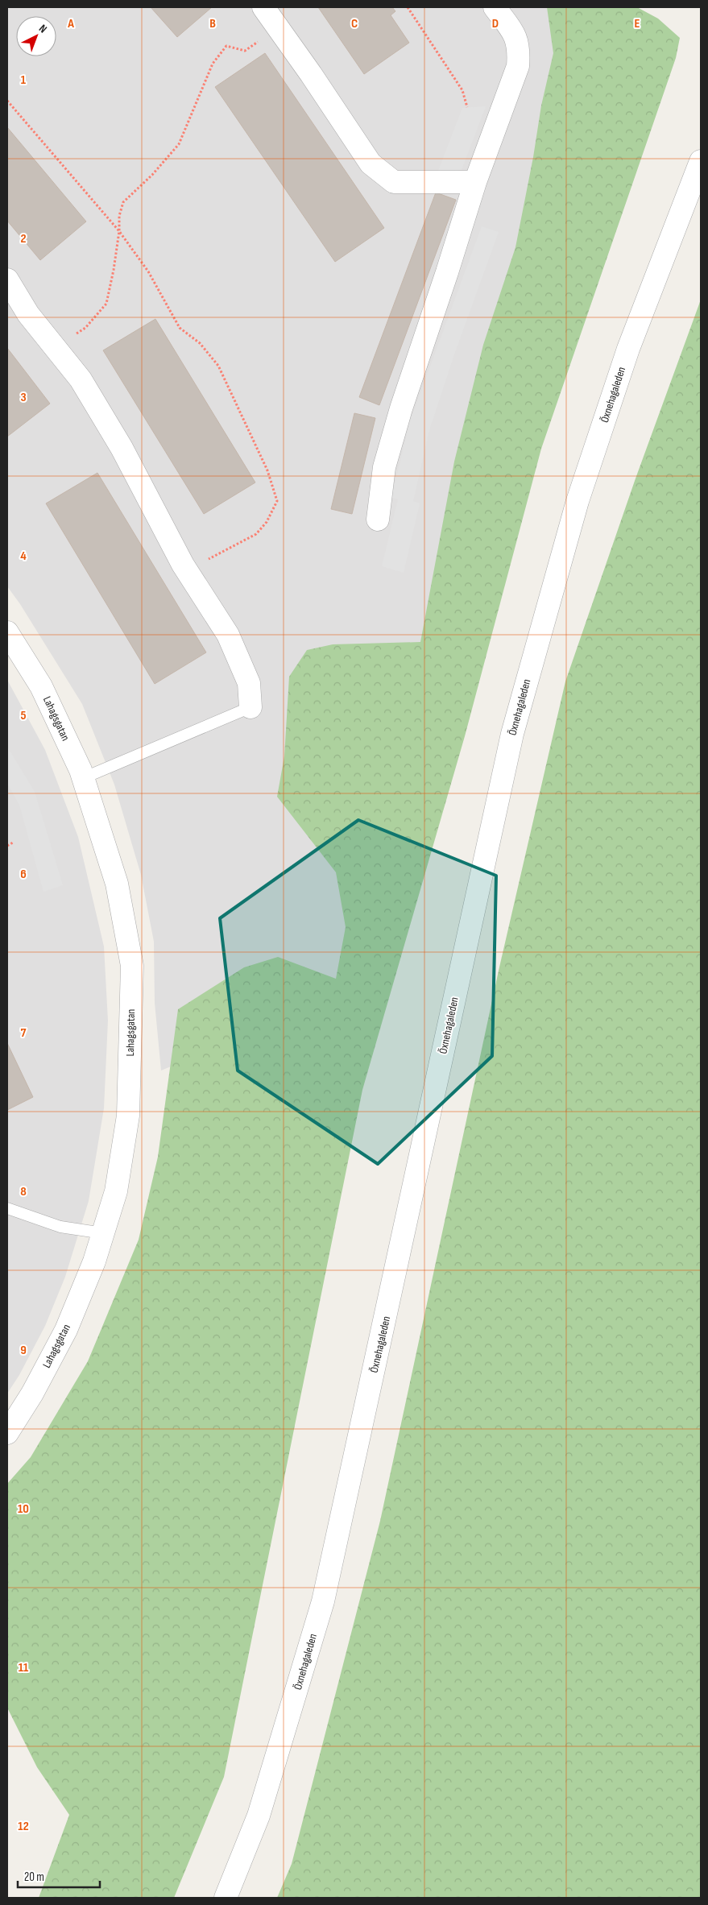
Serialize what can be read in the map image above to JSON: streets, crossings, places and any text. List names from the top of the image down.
{
  "streets": {
    "street": ["Öxnehagaleden", "Lahagsgatan"]
  },
  "scale_bar": "20 m",
  "north": "top right",
  "grid": {
    "columns": [
      "A",
      "B",
      "C",
      "D",
      "E"
    ],
    "rows": [
      "1",
      "2",
      "3",
      "4",
      "5",
      "6",
      "7",
      "8",
      "9",
      "10",
      "11",
      "12"
    ]
  }
}
